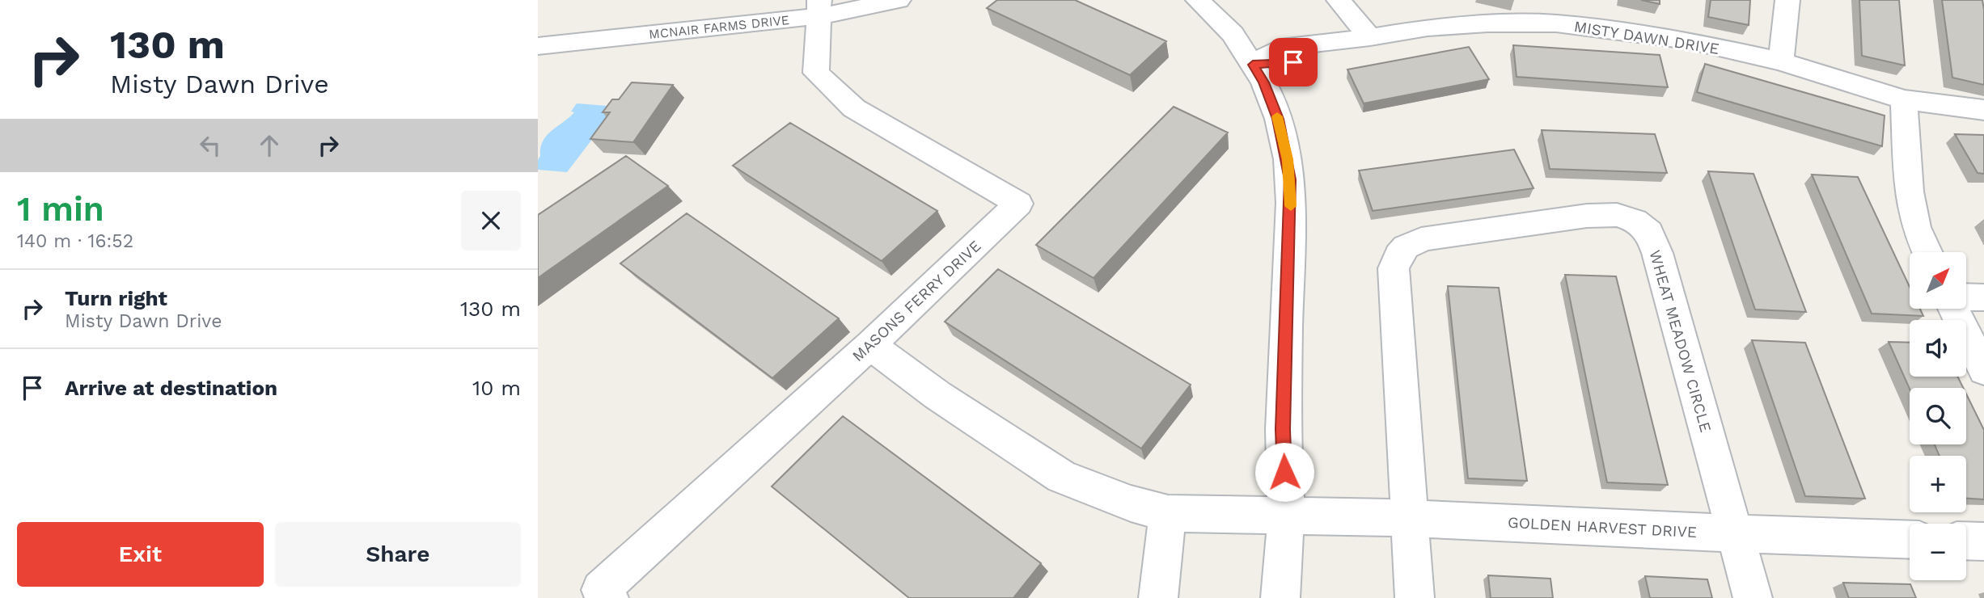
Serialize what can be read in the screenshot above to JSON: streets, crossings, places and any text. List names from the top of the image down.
{
  "streets": {
    "street": [
      "MCNAIR FARMS DRIVE",
      "MISTY DAWN DRIVE",
      "MASONS FERRY DRIVE",
      "WHEAT MEADOW CIRCLE",
      "GOLDEN HARVEST DRIVE"
    ]
  },
  "crossings": [
    ["MCNAIR FARMS DRIVE", "MASONS FERRY DRIVE"],
    ["MASONS FERRY DRIVE", "GOLDEN HARVEST DRIVE"],
    ["WHEAT MEADOW CIRCLE", "GOLDEN HARVEST DRIVE"]
  ],
  "north": "top right",
  "page": {
    "turn": ["130 m", "Misty Dawn Drive"],
    "heading": ["1 min", "140 m · 16:52"],
    "map_buttons": ["+", "−"],
    "list": [
      {
        "name": "Turn right",
        "note": "Misty Dawn Drive",
        "value": "130 m"
      },
      {
        "name": "Arrive at destination",
        "value": "10 m"
      }
    ],
    "buttons": ["Exit", "Share"]
  }
}
